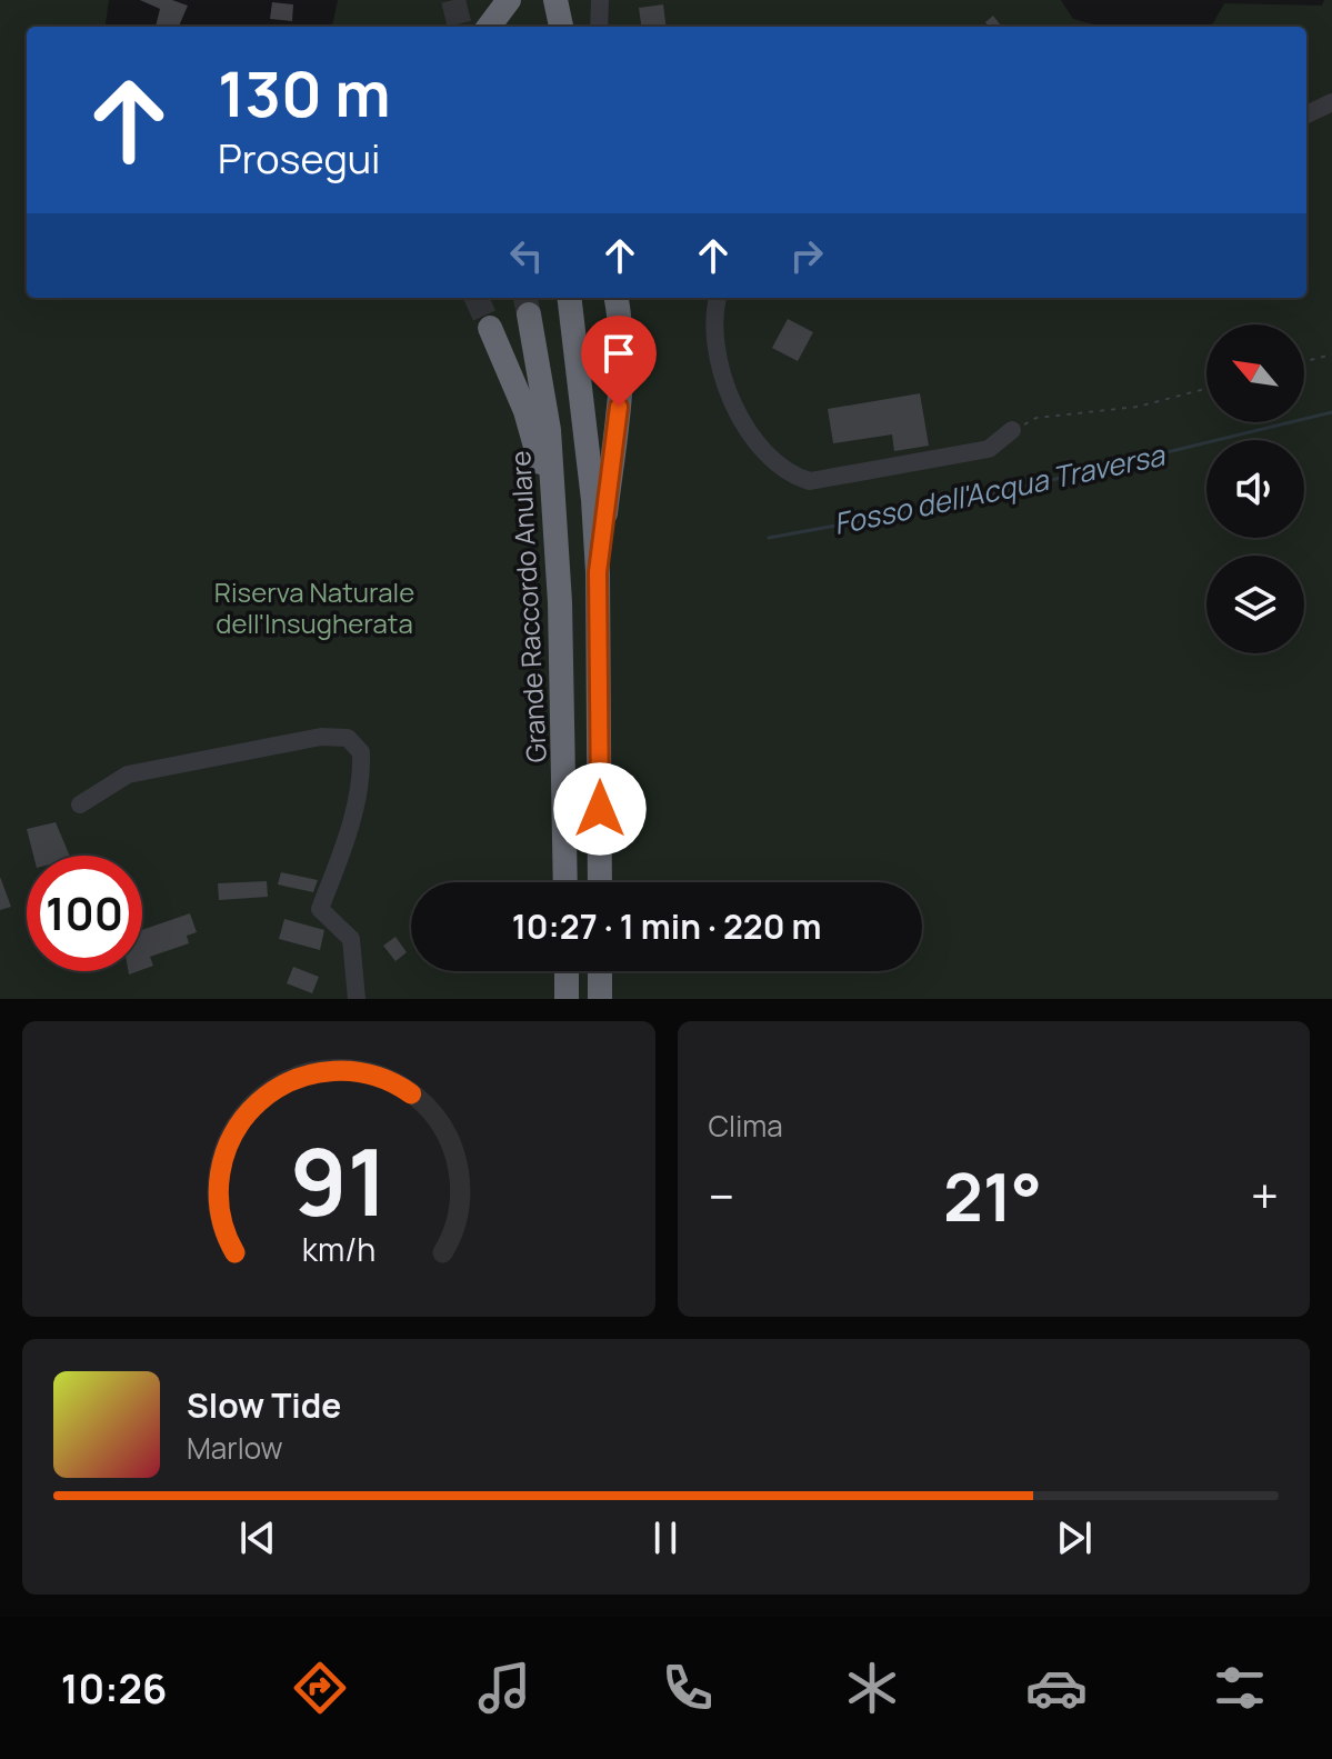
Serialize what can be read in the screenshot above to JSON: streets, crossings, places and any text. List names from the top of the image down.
{
  "streets": {
    "highway": ["Grande Raccordo Anulare"]
  },
  "water": ["Fosso dell'Acqua Traversa"],
  "parks": ["Riserva Naturale dell'Insugherata"],
  "north": "top left",
  "page": {
    "turn": ["130 m", "Prosegui"],
    "limit": "100",
    "trip": "10:27 · 1 min · 220 m",
    "tile": "Clima",
    "heat": ["−", "21°", "+"],
    "song": ["Slow Tide", "Marlow"],
    "tabs": "10:26",
    "gauge": ["91", "km/h"]
  }
}
